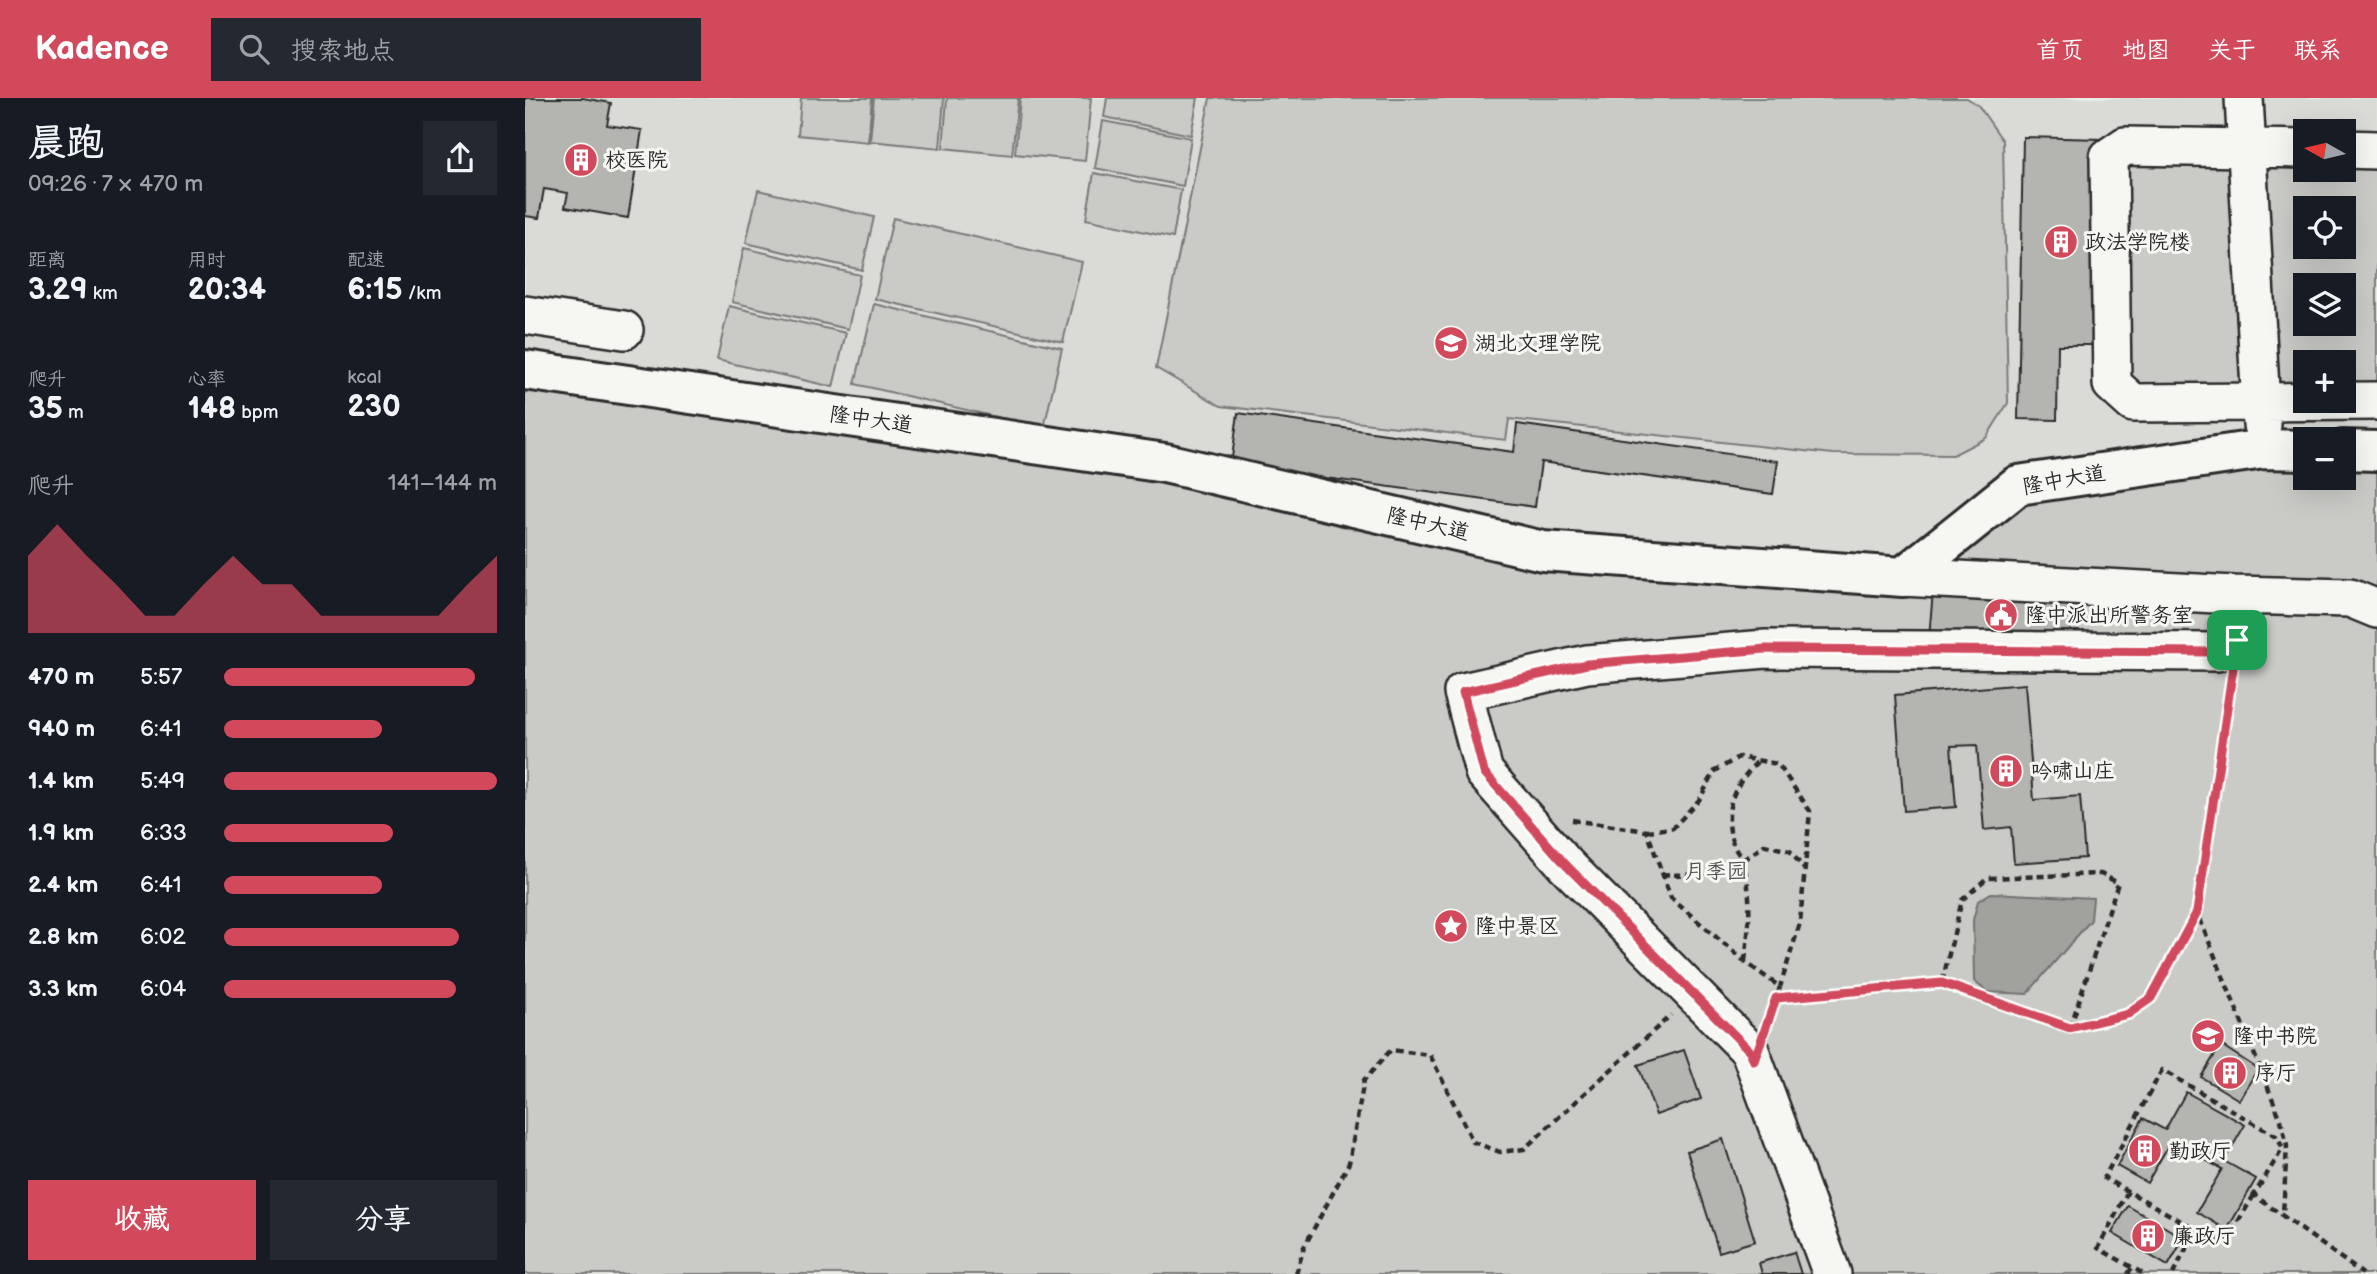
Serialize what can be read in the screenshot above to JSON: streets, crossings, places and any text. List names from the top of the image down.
{
  "streets": {
    "main road": ["隆中大道"]
  },
  "parks": ["月季园"],
  "places": {
    "building": [
      "校医院",
      "政法学院楼",
      "吟啸山庄",
      "序厅",
      "勤政厅",
      "廉政厅"
    ],
    "school or university": ["湖北文理学院", "隆中书院"],
    "public building": ["隆中派出所警务室"],
    "place": ["隆中景区"]
  },
  "north": "left",
  "page": {
    "header": "Kadence",
    "search": "搜索地点",
    "nav": [
      "首页",
      "地图",
      "关于",
      "联系"
    ],
    "heading": ["晨跑", "09:26 · 7 × 470 m"],
    "map_buttons": ["+", "−"],
    "stats": [
      ["距离", "3.29 km"],
      ["用时", "20:34"],
      ["配速", "6:15 /km"],
      ["爬升", "35 m"],
      ["心率", "148 bpm"],
      ["kcal", "230"]
    ],
    "chart": ["爬升", "141–144 m"],
    "list": [
      {
        "name": "470 m",
        "note": "5:57"
      },
      {
        "name": "940 m",
        "note": "6:41"
      },
      {
        "name": "1.4 km",
        "note": "5:49"
      },
      {
        "name": "1.9 km",
        "note": "6:33"
      },
      {
        "name": "2.4 km",
        "note": "6:41"
      },
      {
        "name": "2.8 km",
        "note": "6:02"
      },
      {
        "name": "3.3 km",
        "note": "6:04"
      }
    ],
    "buttons": ["收藏", "分享"]
  }
}
